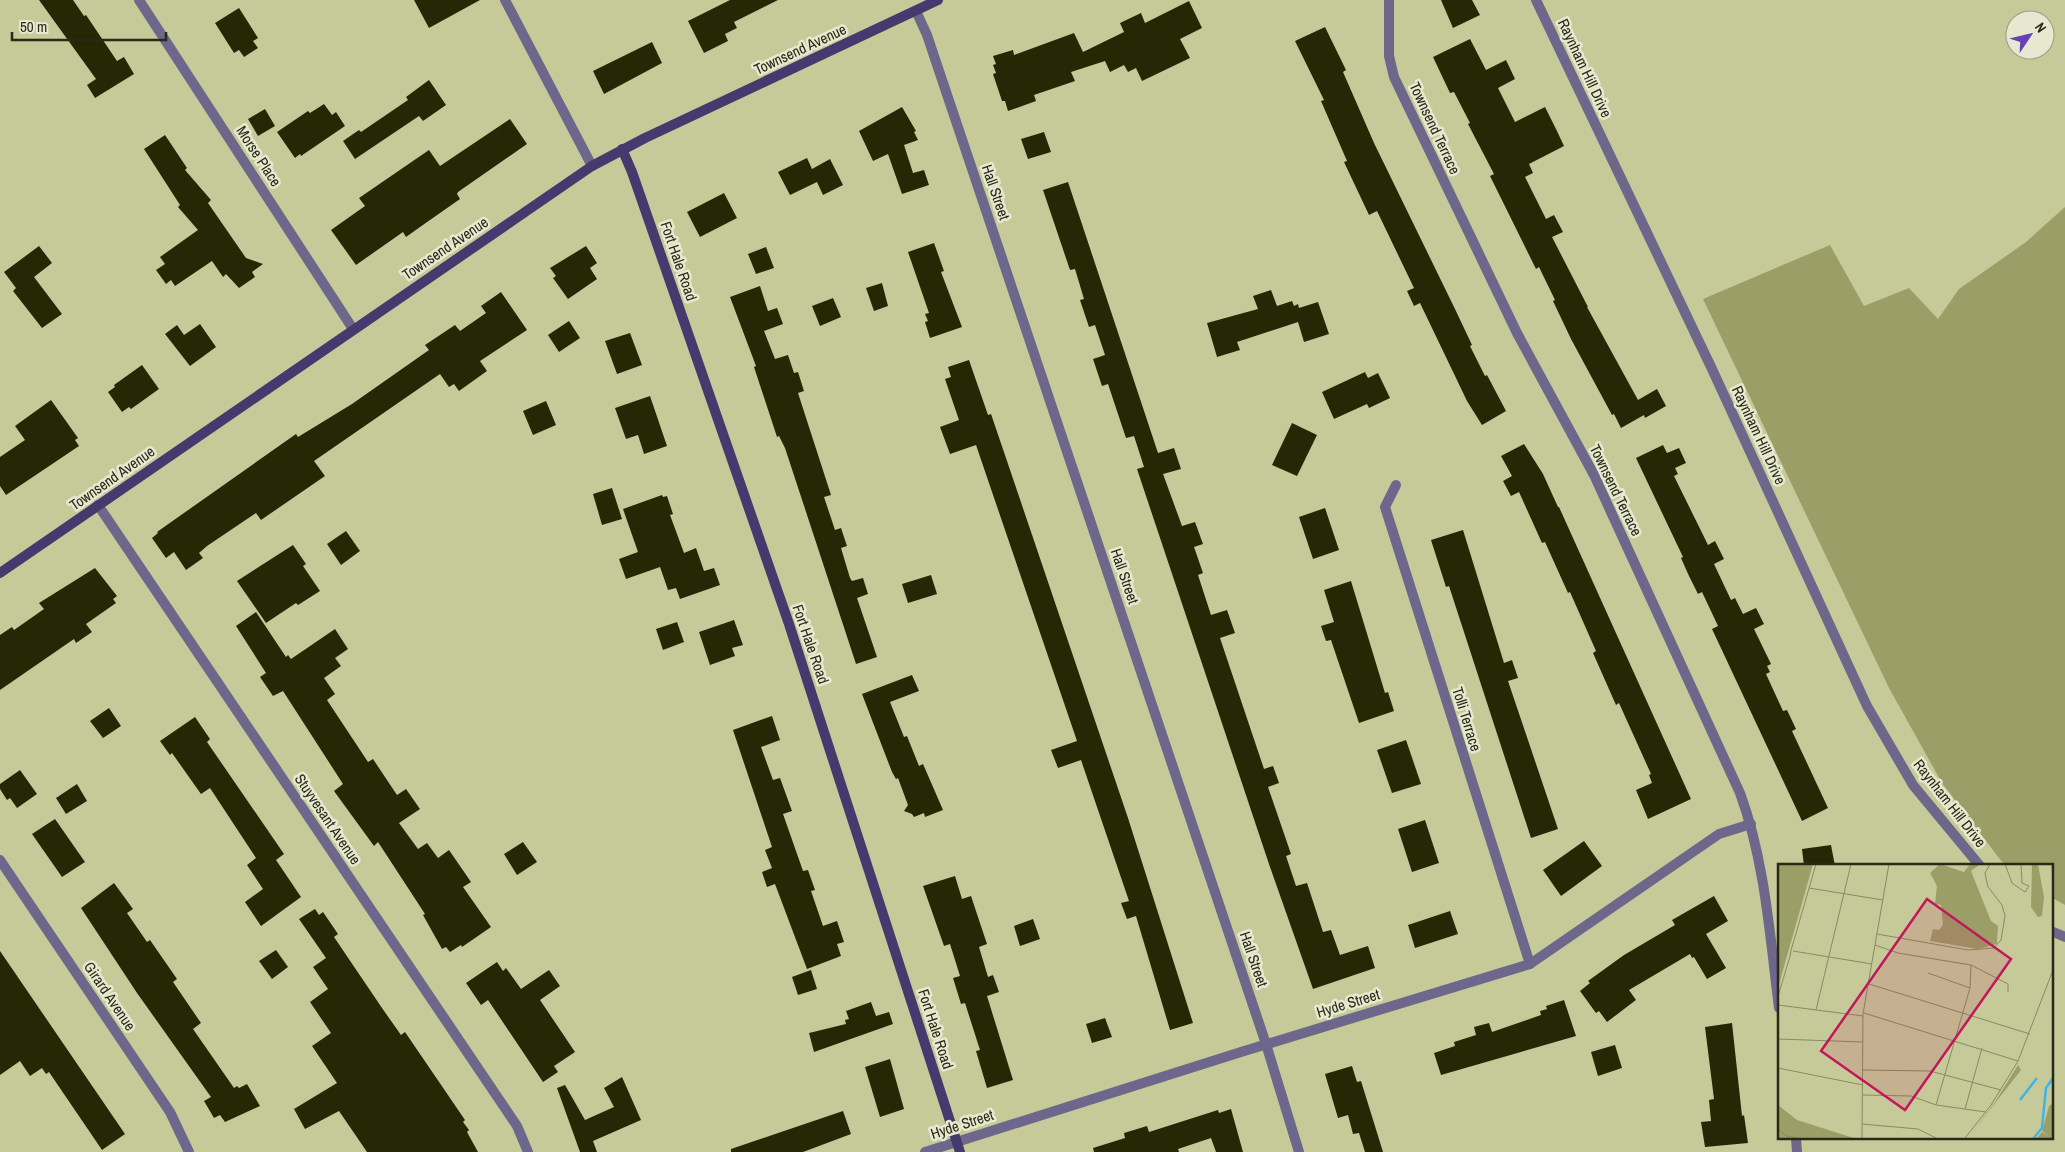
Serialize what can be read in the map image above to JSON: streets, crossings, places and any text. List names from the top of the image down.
{
  "streets": {
    "main road": ["Townsend Avenue", "Fort Hale Road"],
    "street": [
      "Raynham Hill Drive",
      "Townsend Terrace",
      "Morse Place",
      "Hall Street",
      "Tolli Terrace",
      "Stuyvesant Avenue",
      "Girard Avenue",
      "Hyde Street"
    ]
  },
  "crossings": [
    ["Townsend Avenue", "Morse Place"],
    ["Townsend Avenue", "Hall Street"],
    ["Townsend Avenue", "Fort Hale Road"],
    ["Townsend Avenue", "Stuyvesant Avenue"],
    ["Townsend Terrace", "Hyde Street"],
    ["Hall Street", "Hyde Street"],
    ["Fort Hale Road", "Hyde Street"],
    ["Tolli Terrace", "Hyde Street"]
  ],
  "scale_bar": "50 m",
  "north": "top right"
}
